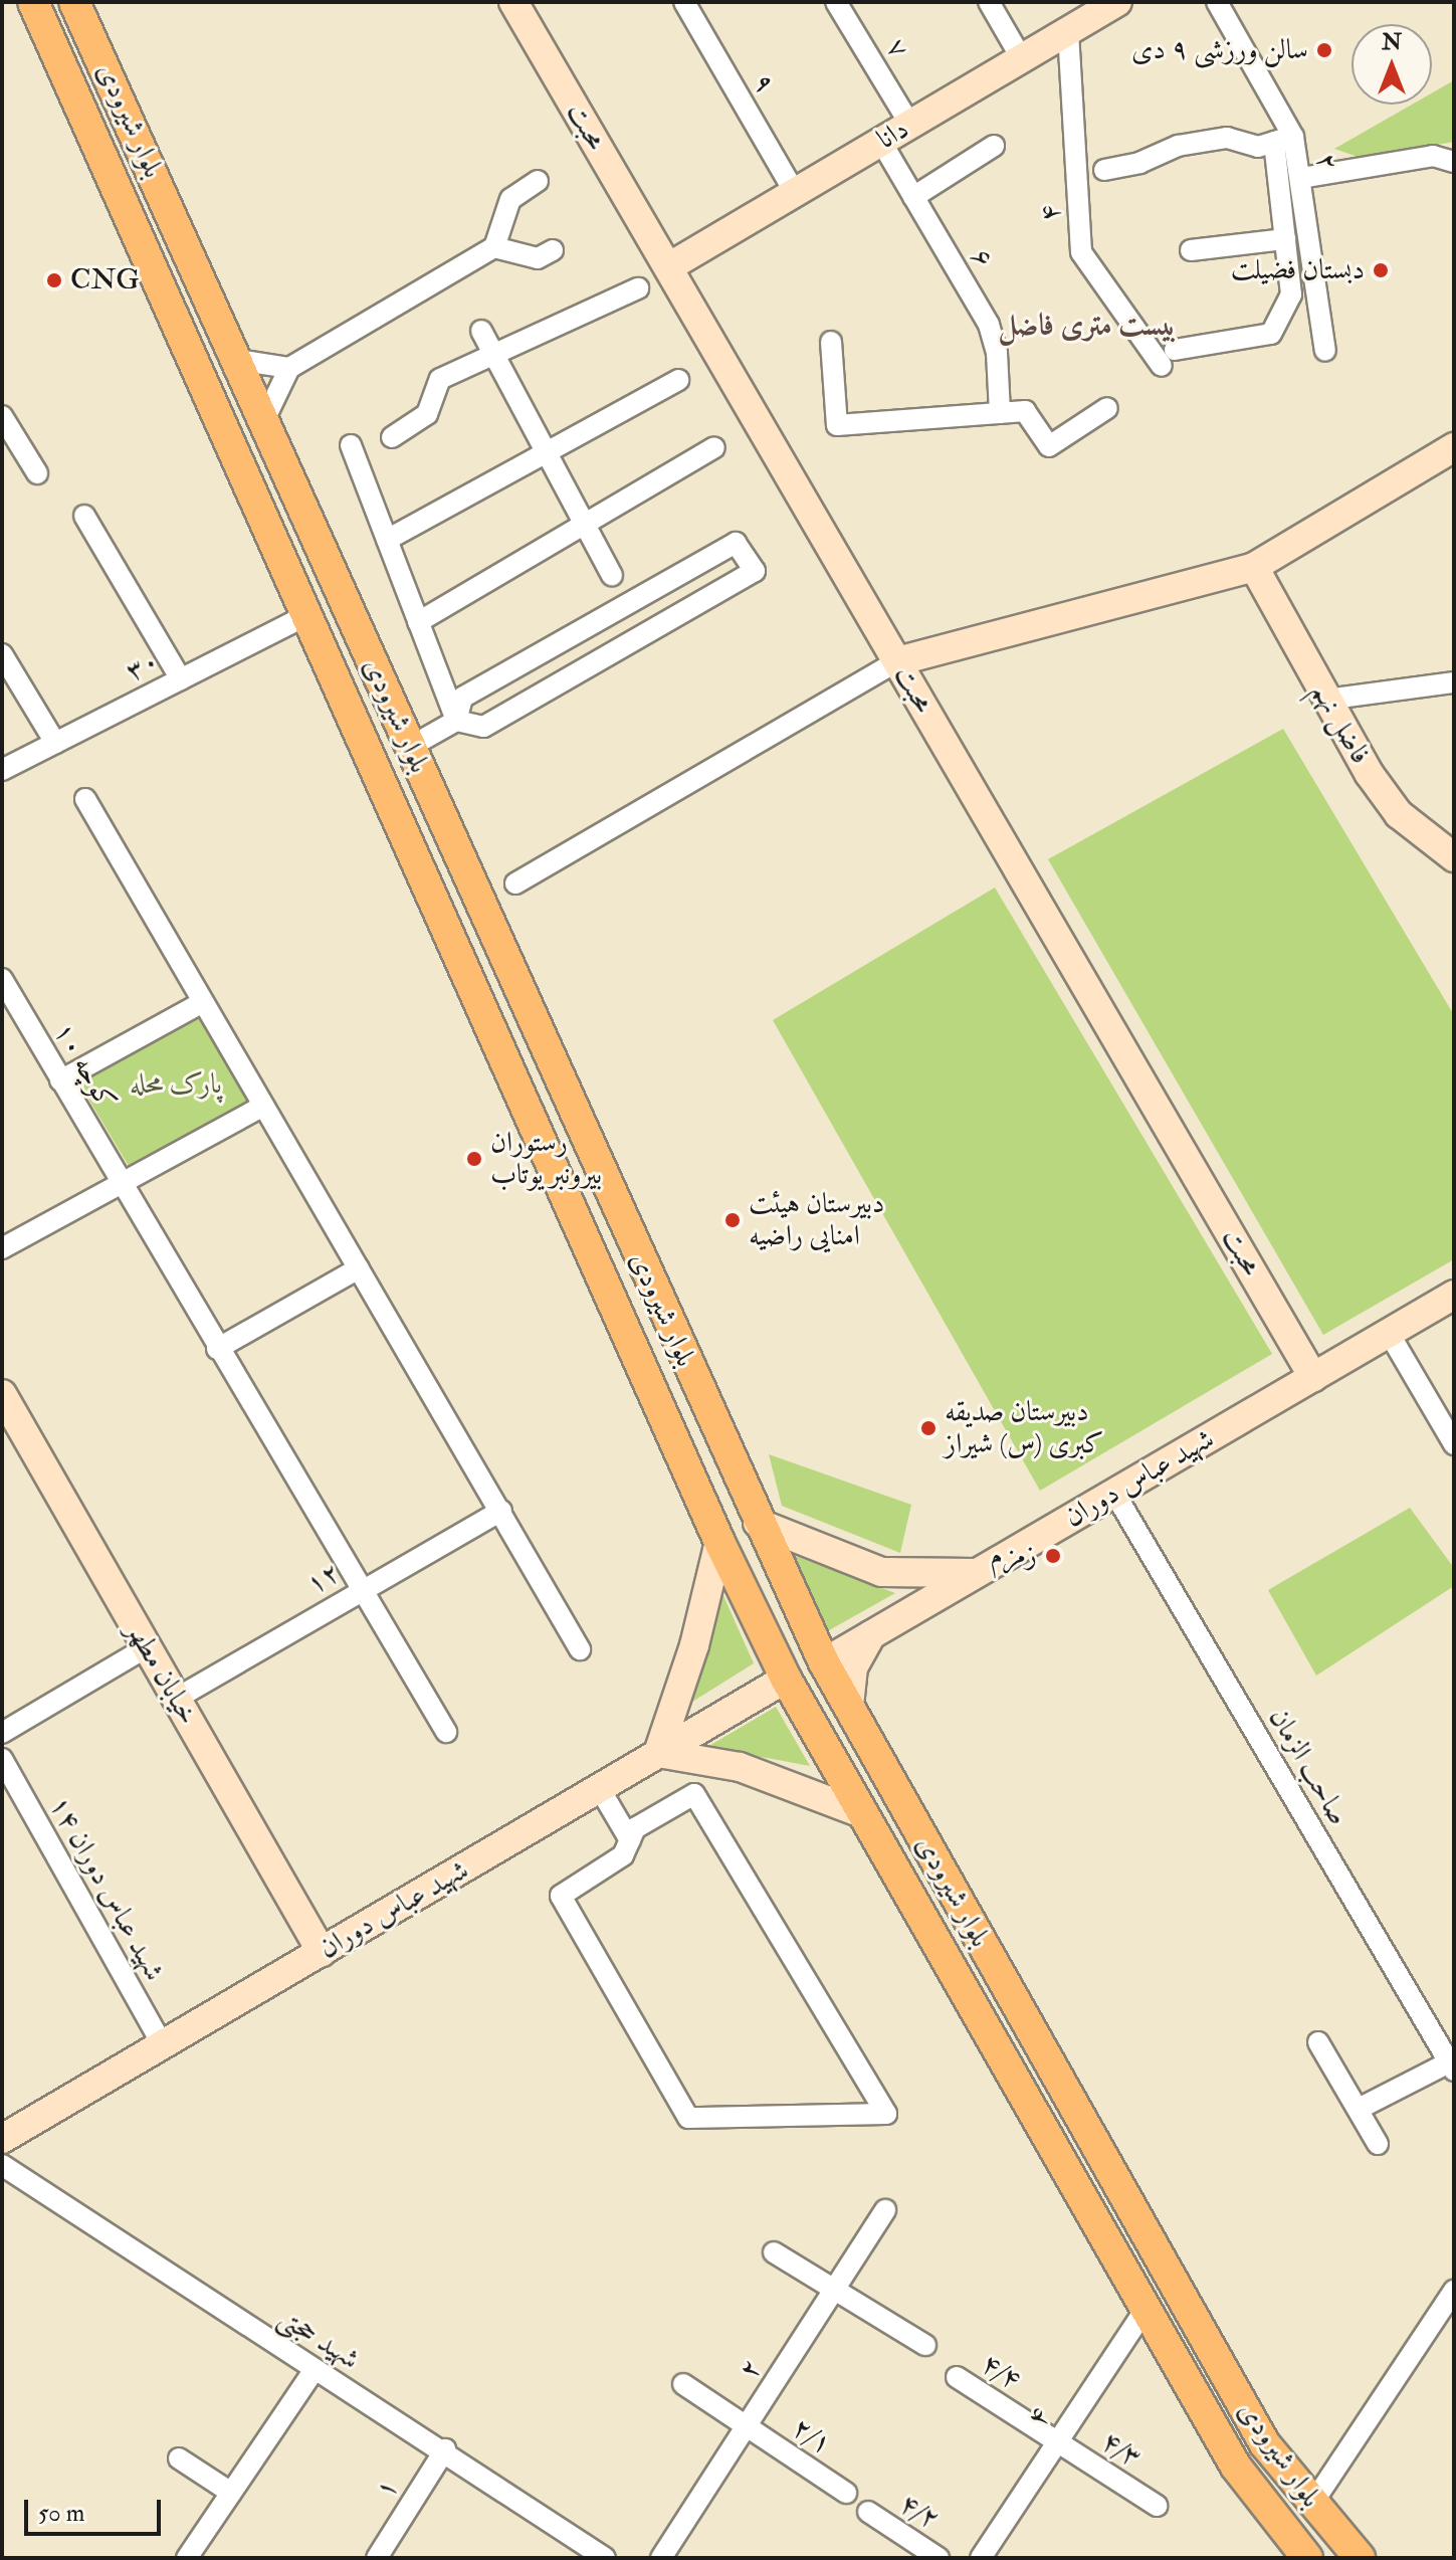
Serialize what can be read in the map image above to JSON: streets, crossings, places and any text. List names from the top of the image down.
{
  "streets": {
    "main road": ["بلوار شیرودی"],
    "street": [
      "۷",
      "۹",
      "محبت",
      "دانا",
      "۲",
      "۴",
      "۶",
      "۳۰",
      "فاضل نهم",
      "کوچه ۱۰",
      "شهید عباس دوران",
      "۱۲",
      "خیابان مطهر",
      "صاحب الزمان",
      "شهید عباس دوران ۱۴",
      "شهید حجتی",
      "۴/۴",
      "۲/۱",
      "۴/۳",
      "۱",
      "۴/۲"
    ]
  },
  "crossings": [
    ["۷", "دانا"],
    ["۹", "دانا"],
    ["بلوار شیرودی", "۴"],
    ["بلوار شیرودی", "۳۰"],
    ["بلوار شیرودی", "شهید عباس دوران"],
    ["محبت", "دانا"],
    ["محبت", "شهید عباس دوران"],
    ["دانا", "۴"],
    ["دانا", "۶"],
    ["۲", "۲/۱"],
    ["۴", "۴/۴"],
    ["۴", "۴/۳"],
    ["کوچه ۱۰", "۱۲"],
    ["شهید عباس دوران", "خیابان مطهر"],
    ["شهید عباس دوران", "صاحب الزمان"],
    ["شهید عباس دوران", "شهید عباس دوران ۱۴"],
    ["۱۲", "خیابان مطهر"],
    ["شهید حجتی", "۱"],
    ["۴/۴", "۴/۳"]
  ],
  "districts": ["بیست متری فاضل"],
  "parks": ["پارک محله"],
  "places": [
    "سالن ورزشی ۹ دی",
    "دبستان فضیلت",
    "CNG",
    "رستوران بیرونبر یوتاب",
    "دبیرستان هیئت امنایی راضیه",
    "دبیرستان صدیقه کبری (س) شیراز",
    "زمزم"
  ],
  "scale_bar": "50 m",
  "north": "top"
}
